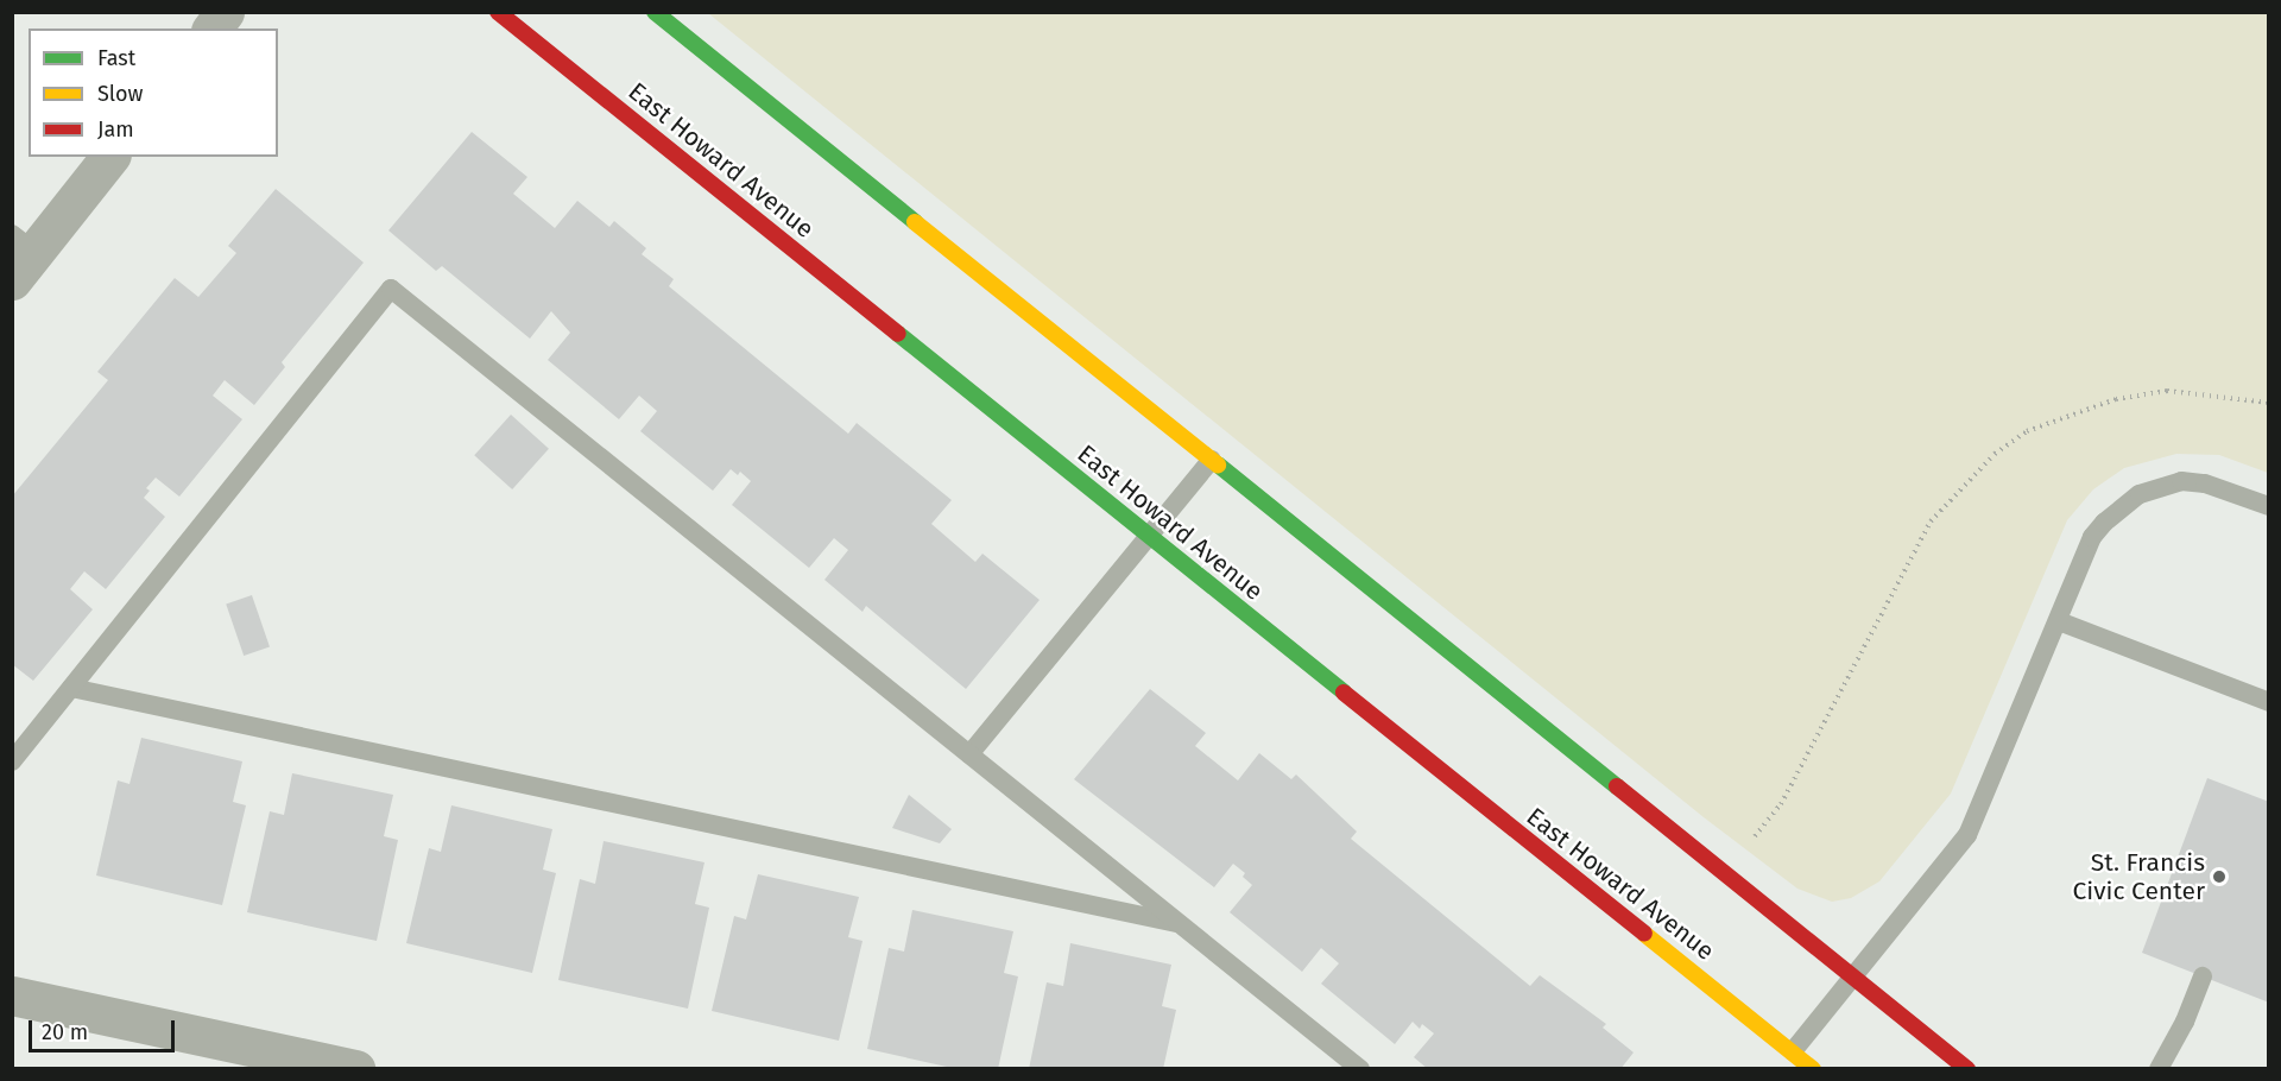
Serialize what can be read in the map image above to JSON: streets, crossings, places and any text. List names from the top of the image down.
{
  "streets": {
    "main road": ["East Howard Avenue"]
  },
  "places": ["St. Francis Civic Center"],
  "legend": ["Fast", "Slow", "Jam"],
  "scale_bar": "20 m"
}
